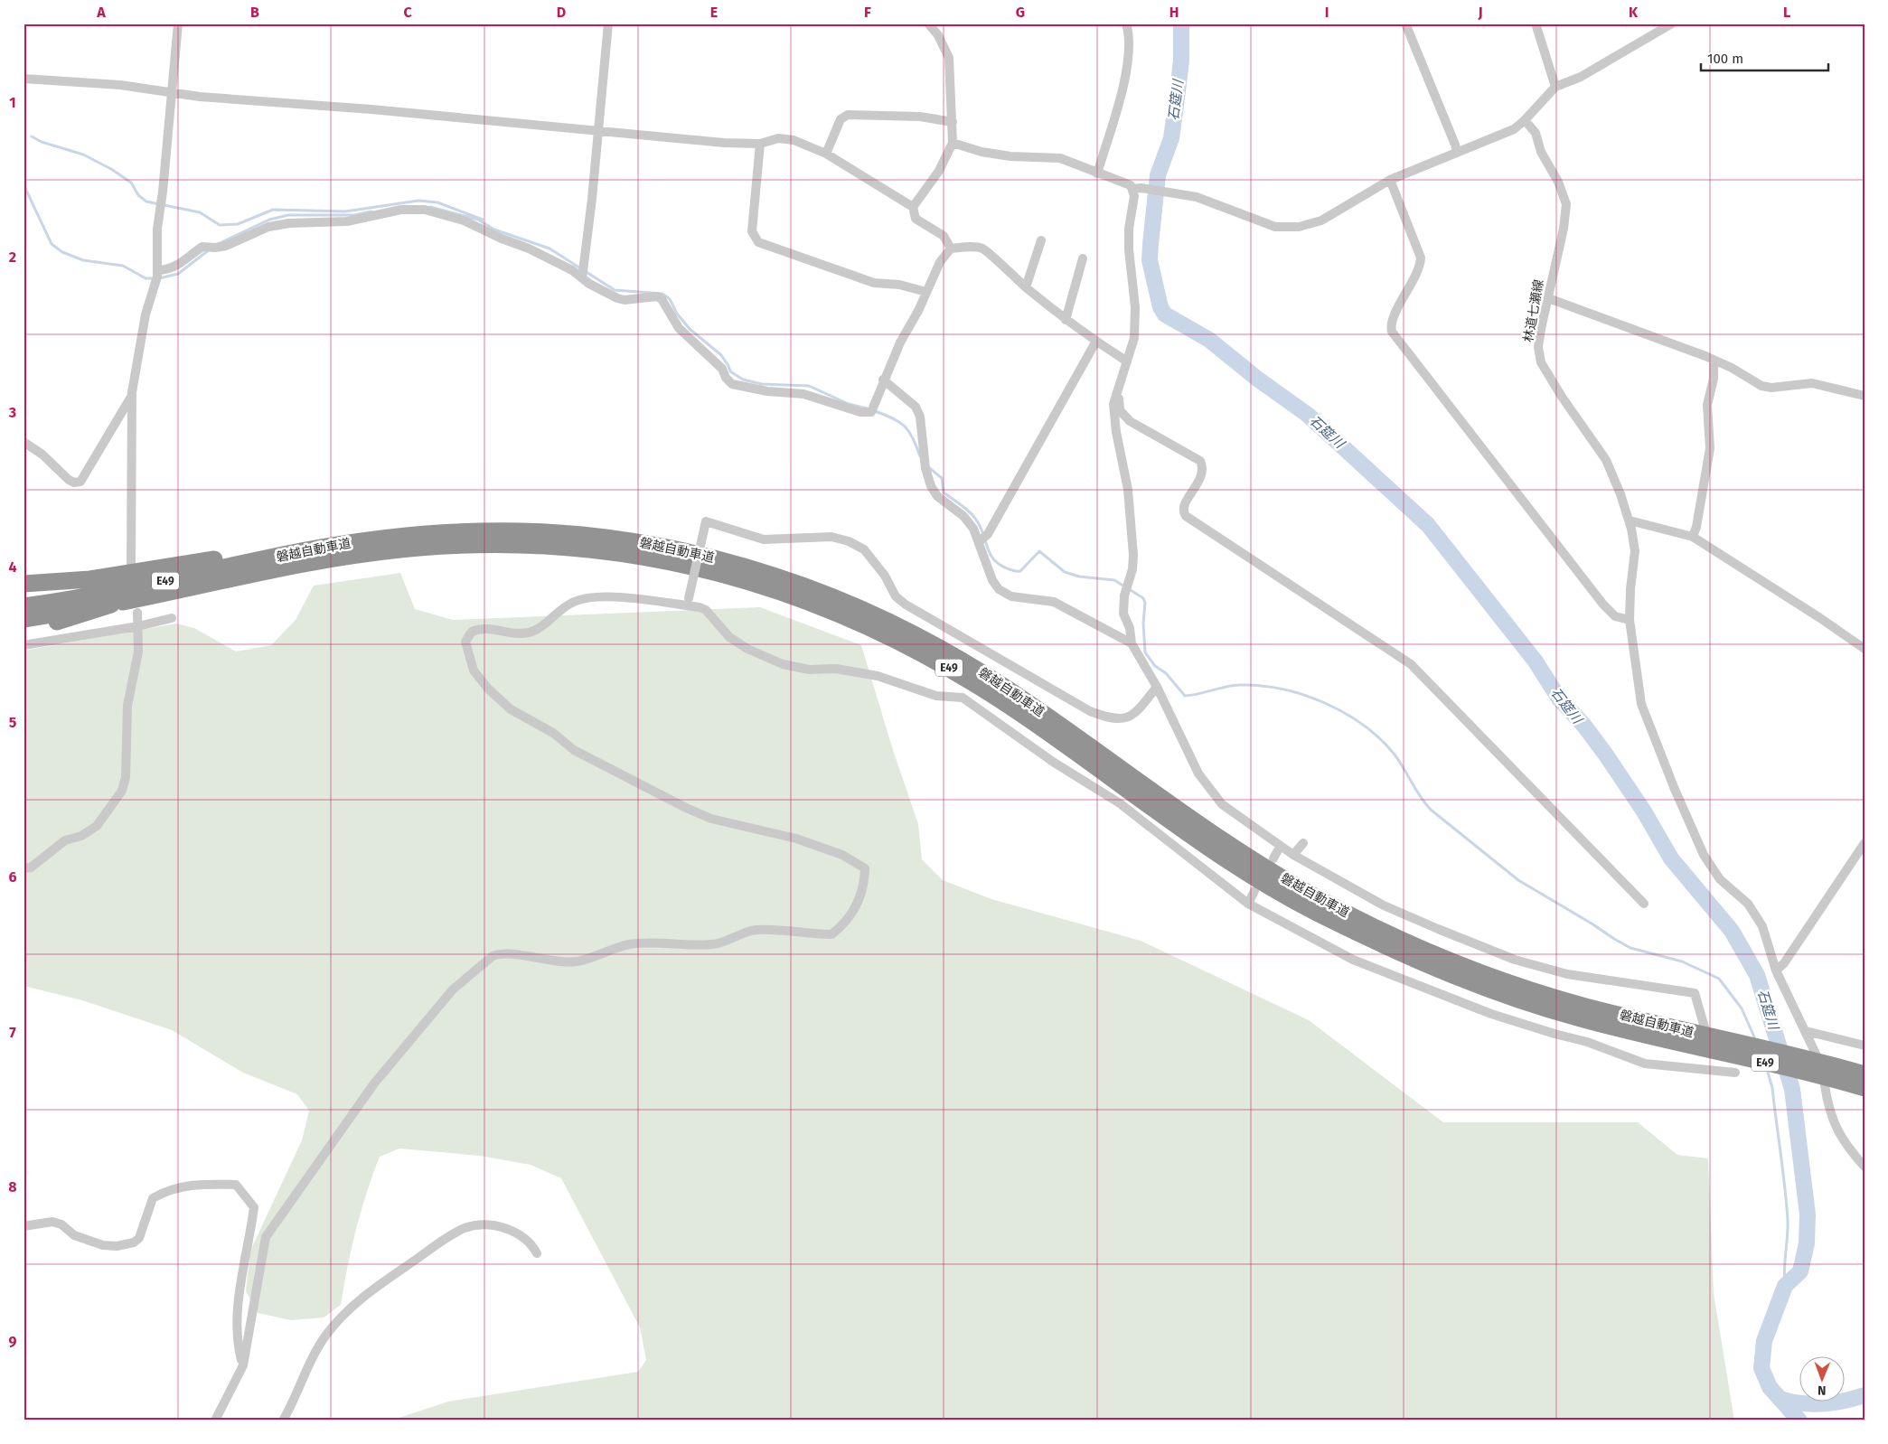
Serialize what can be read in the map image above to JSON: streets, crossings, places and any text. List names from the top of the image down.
{
  "streets": {
    "highway": ["磐越自動車道", "E49"],
    "street": ["林道七瀬線"]
  },
  "crossings": [
    ["林道七瀬線", "磐越自動車道"]
  ],
  "water": ["石筵川"],
  "scale_bar": "100 m",
  "north": "bottom",
  "grid": {
    "columns": [
      "A",
      "B",
      "C",
      "D",
      "E",
      "F",
      "G",
      "H",
      "I",
      "J",
      "K",
      "L"
    ],
    "rows": [
      "1",
      "2",
      "3",
      "4",
      "5",
      "6",
      "7",
      "8",
      "9"
    ]
  }
}
